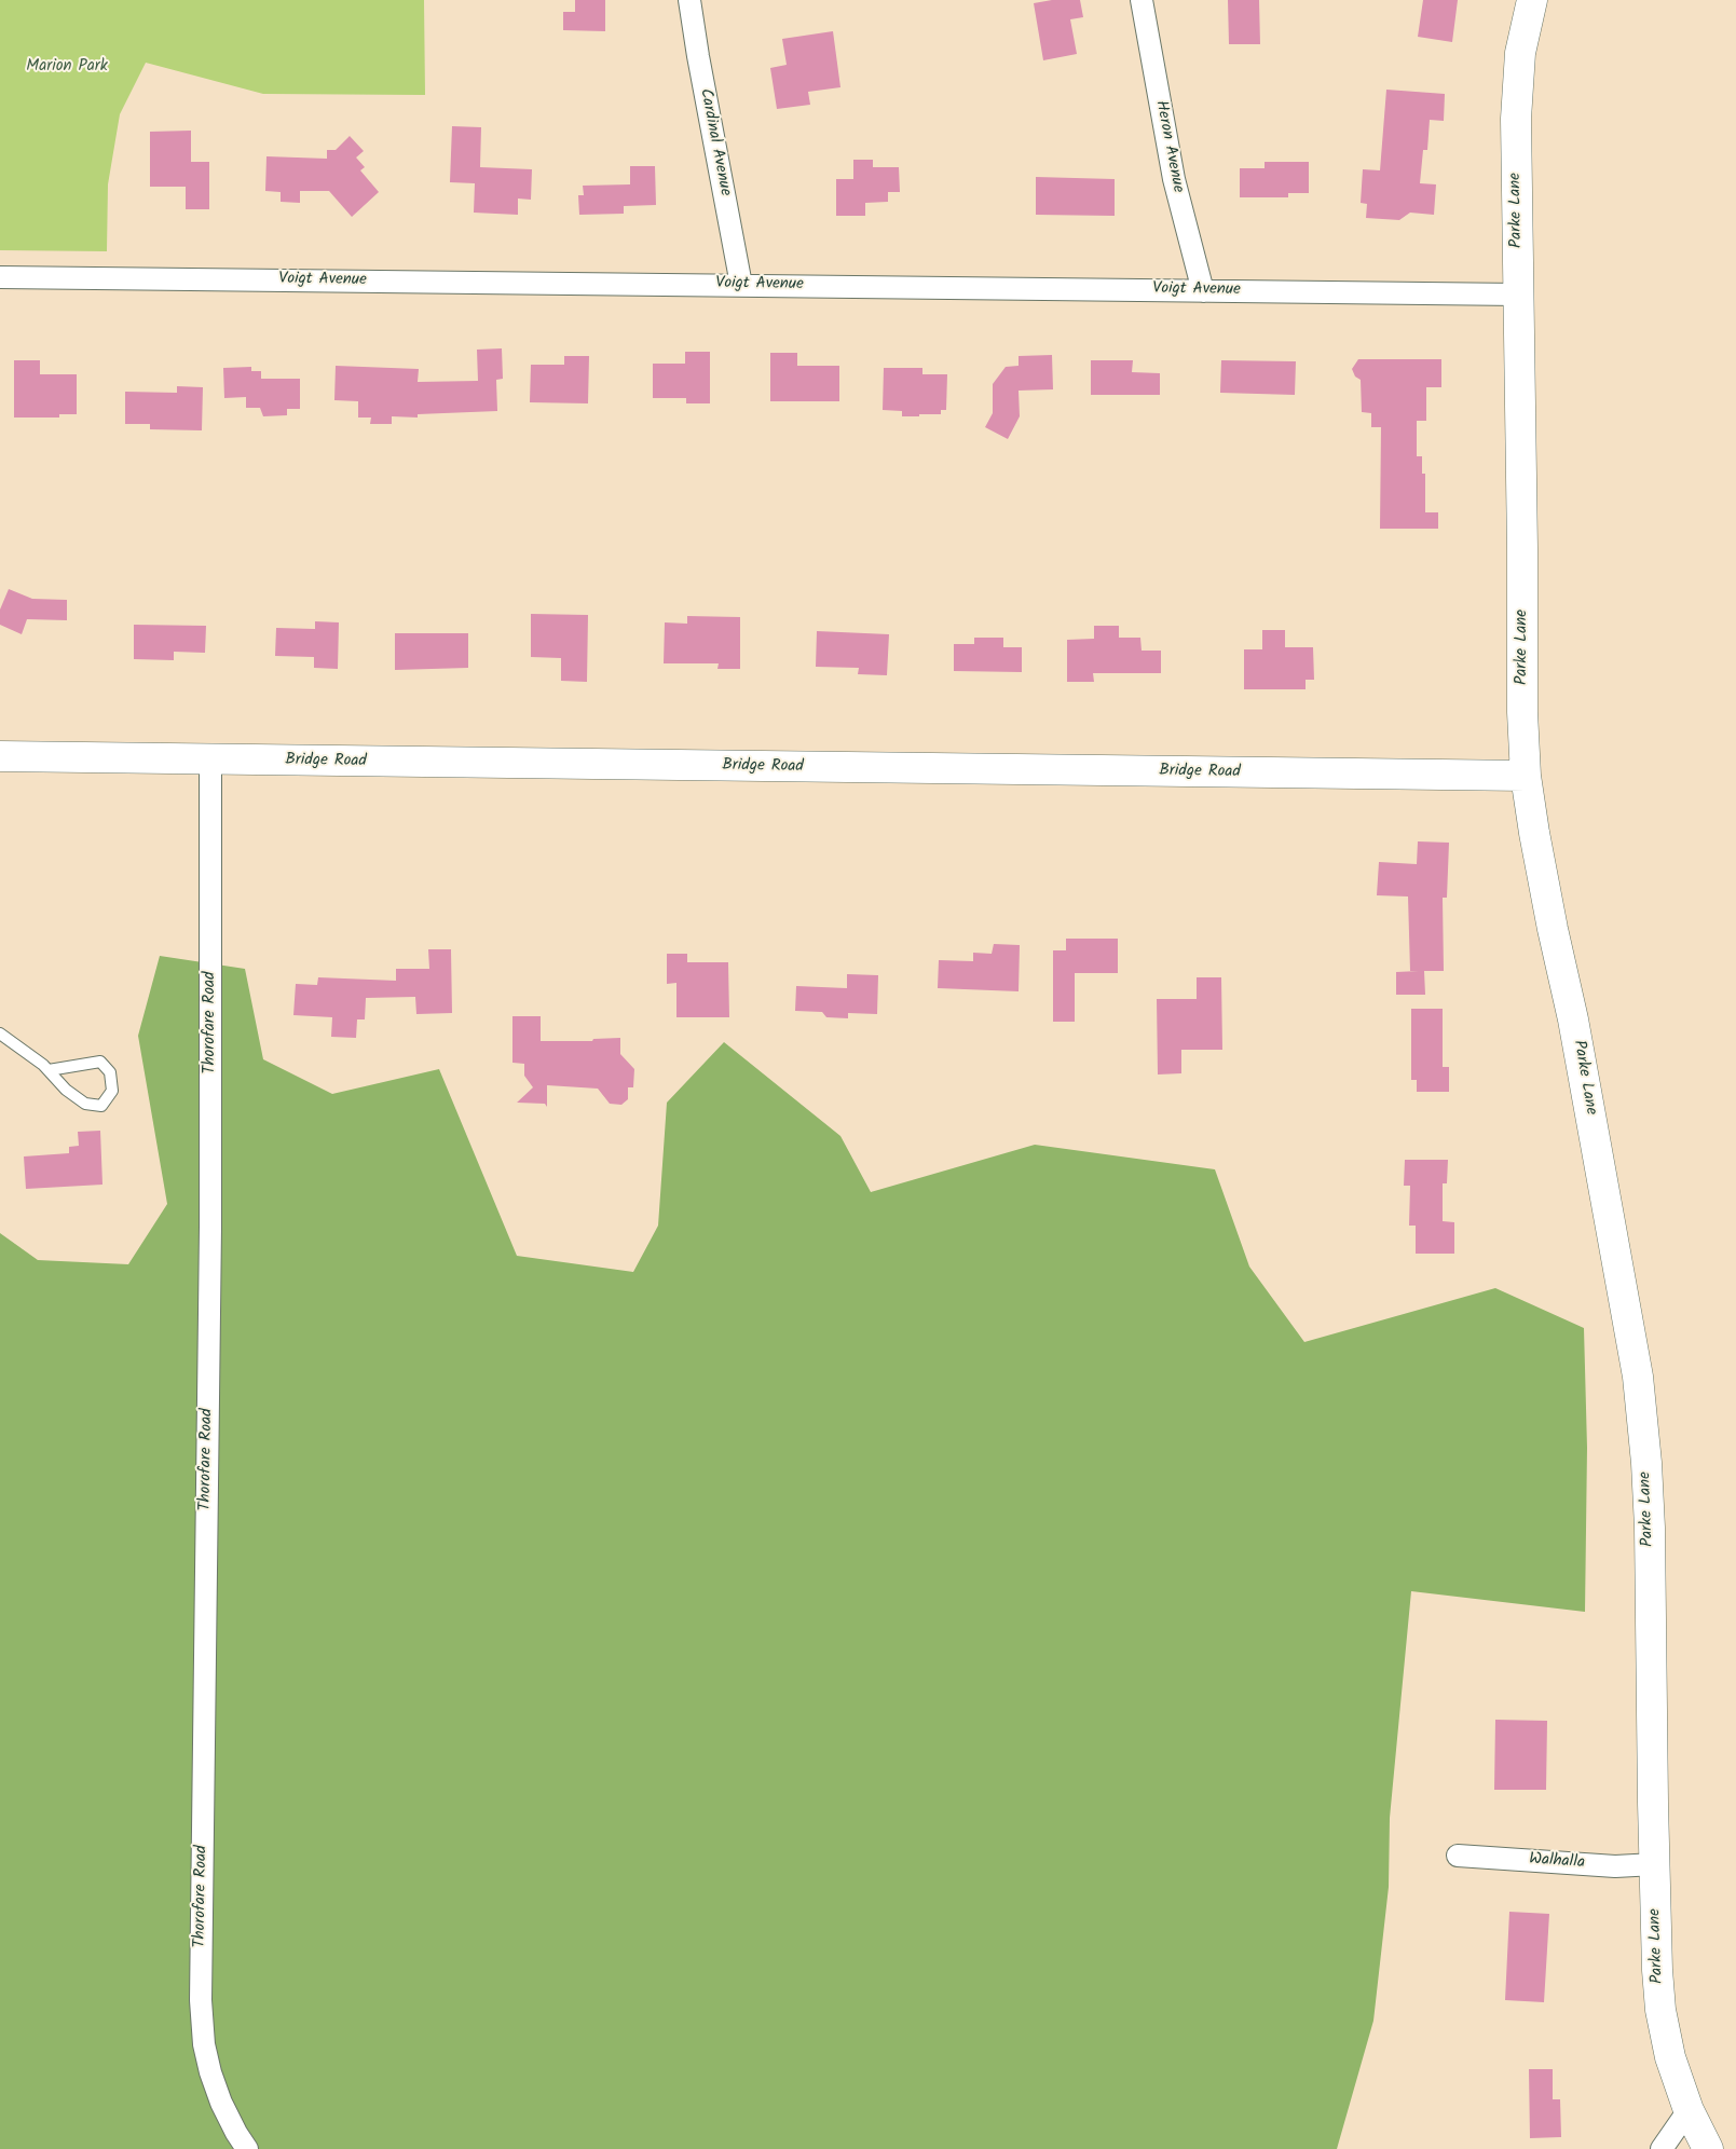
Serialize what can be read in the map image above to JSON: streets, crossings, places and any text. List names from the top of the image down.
{
  "streets": {
    "main road": ["Parke Lane", "Bridge Road"],
    "street": [
      "Cardinal Avenue",
      "Heron Avenue",
      "Voigt Avenue",
      "Thorofare Road",
      "Walhalla"
    ]
  },
  "crossings": [
    ["Cardinal Avenue", "Voigt Avenue"],
    ["Heron Avenue", "Voigt Avenue"],
    ["Parke Lane", "Voigt Avenue"],
    ["Parke Lane", "Bridge Road"],
    ["Parke Lane", "Walhalla"],
    ["Bridge Road", "Thorofare Road"]
  ],
  "parks": ["Marion Park"]
}
